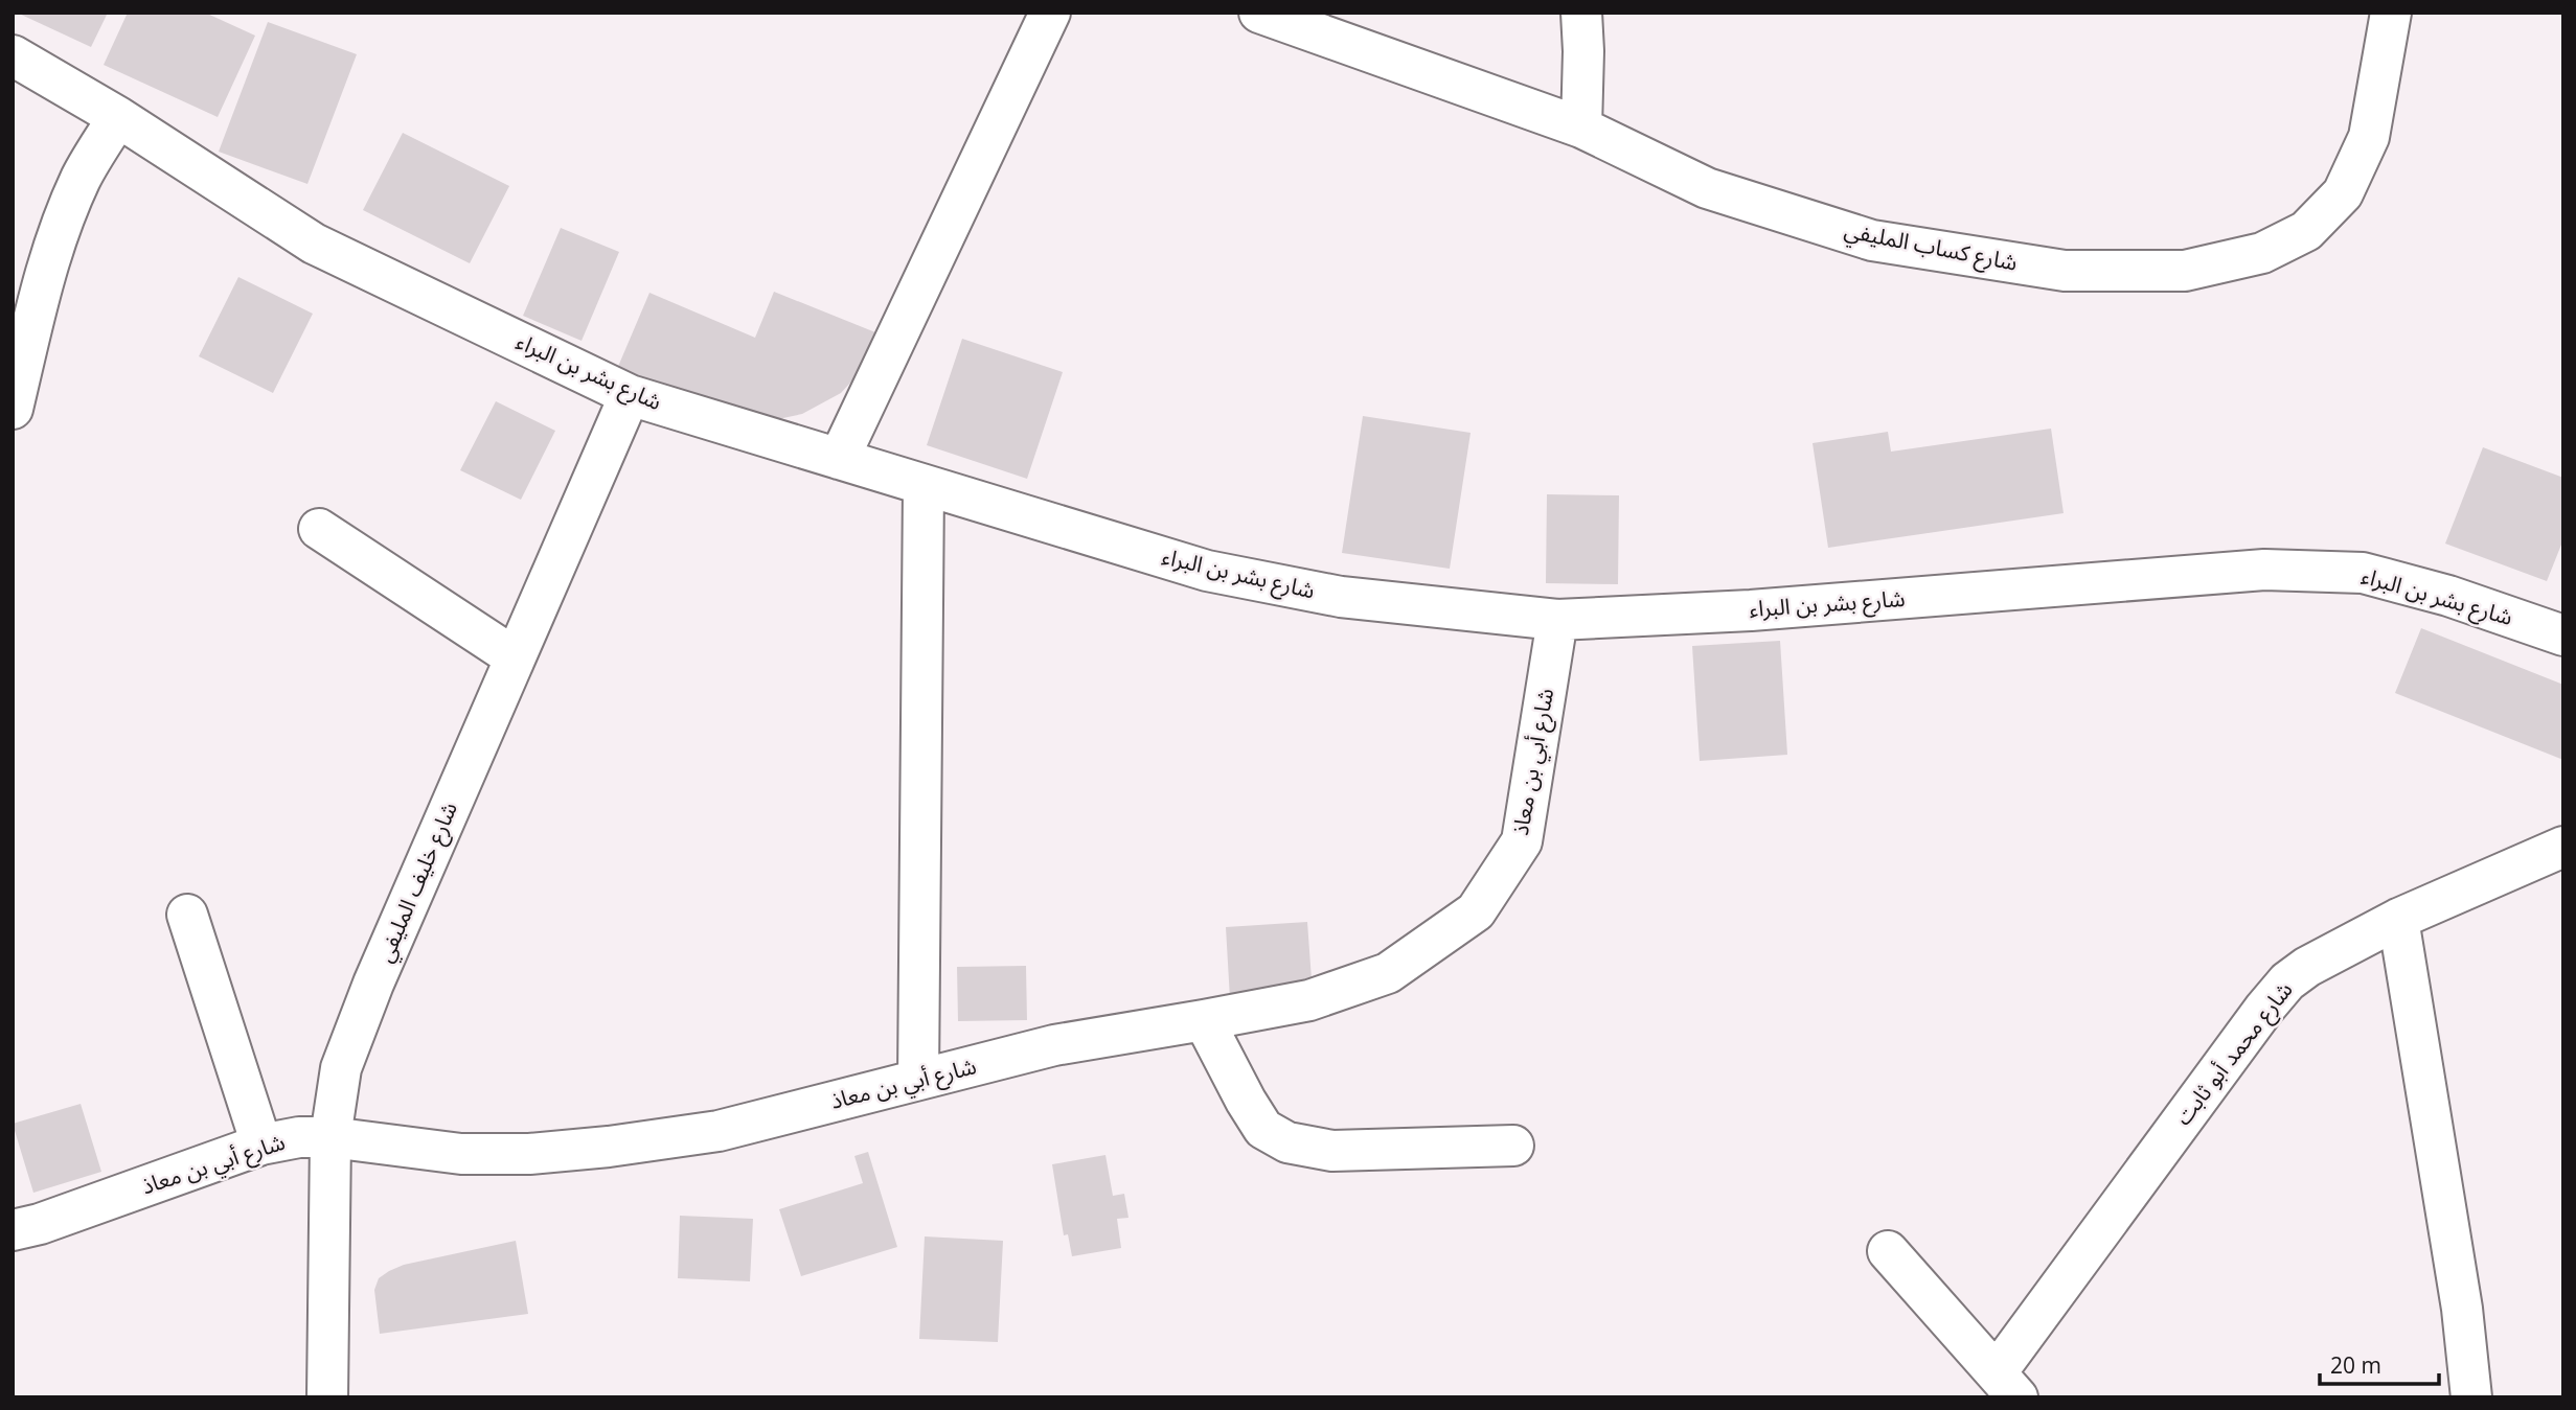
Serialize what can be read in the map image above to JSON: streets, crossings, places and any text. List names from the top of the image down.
{
  "streets": {
    "street": [
      "شارع كساب المليفي",
      "شارع بشر بن البراء",
      "شارع أبي بن معاذ",
      "شارع خليف المليفي",
      "شارع محمد أبو ثابت"
    ]
  },
  "crossings": [
    ["شارع بشر بن البراء", "شارع أبي بن معاذ"],
    ["شارع بشر بن البراء", "شارع خليف المليفي"],
    ["شارع أبي بن معاذ", "شارع خليف المليفي"]
  ],
  "scale_bar": "20 m"
}
